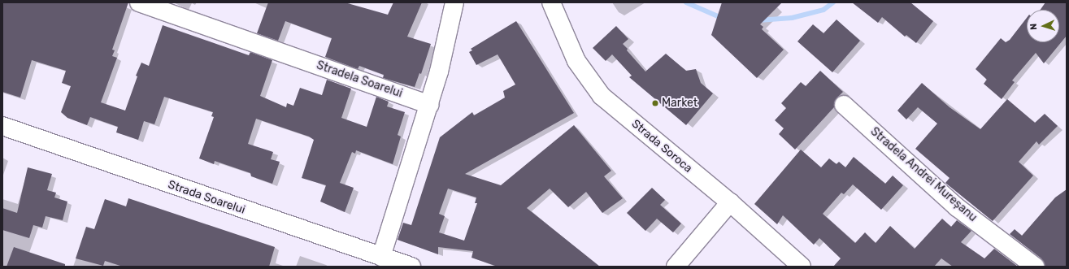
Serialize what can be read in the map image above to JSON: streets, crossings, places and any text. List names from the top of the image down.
{
  "streets": {
    "street": [
      "Stradela Soarelui",
      "Strada Soroca",
      "Stradela Andrei Mureșanu",
      "Strada Soarelui"
    ]
  },
  "places": ["Market"],
  "north": "left"
}
